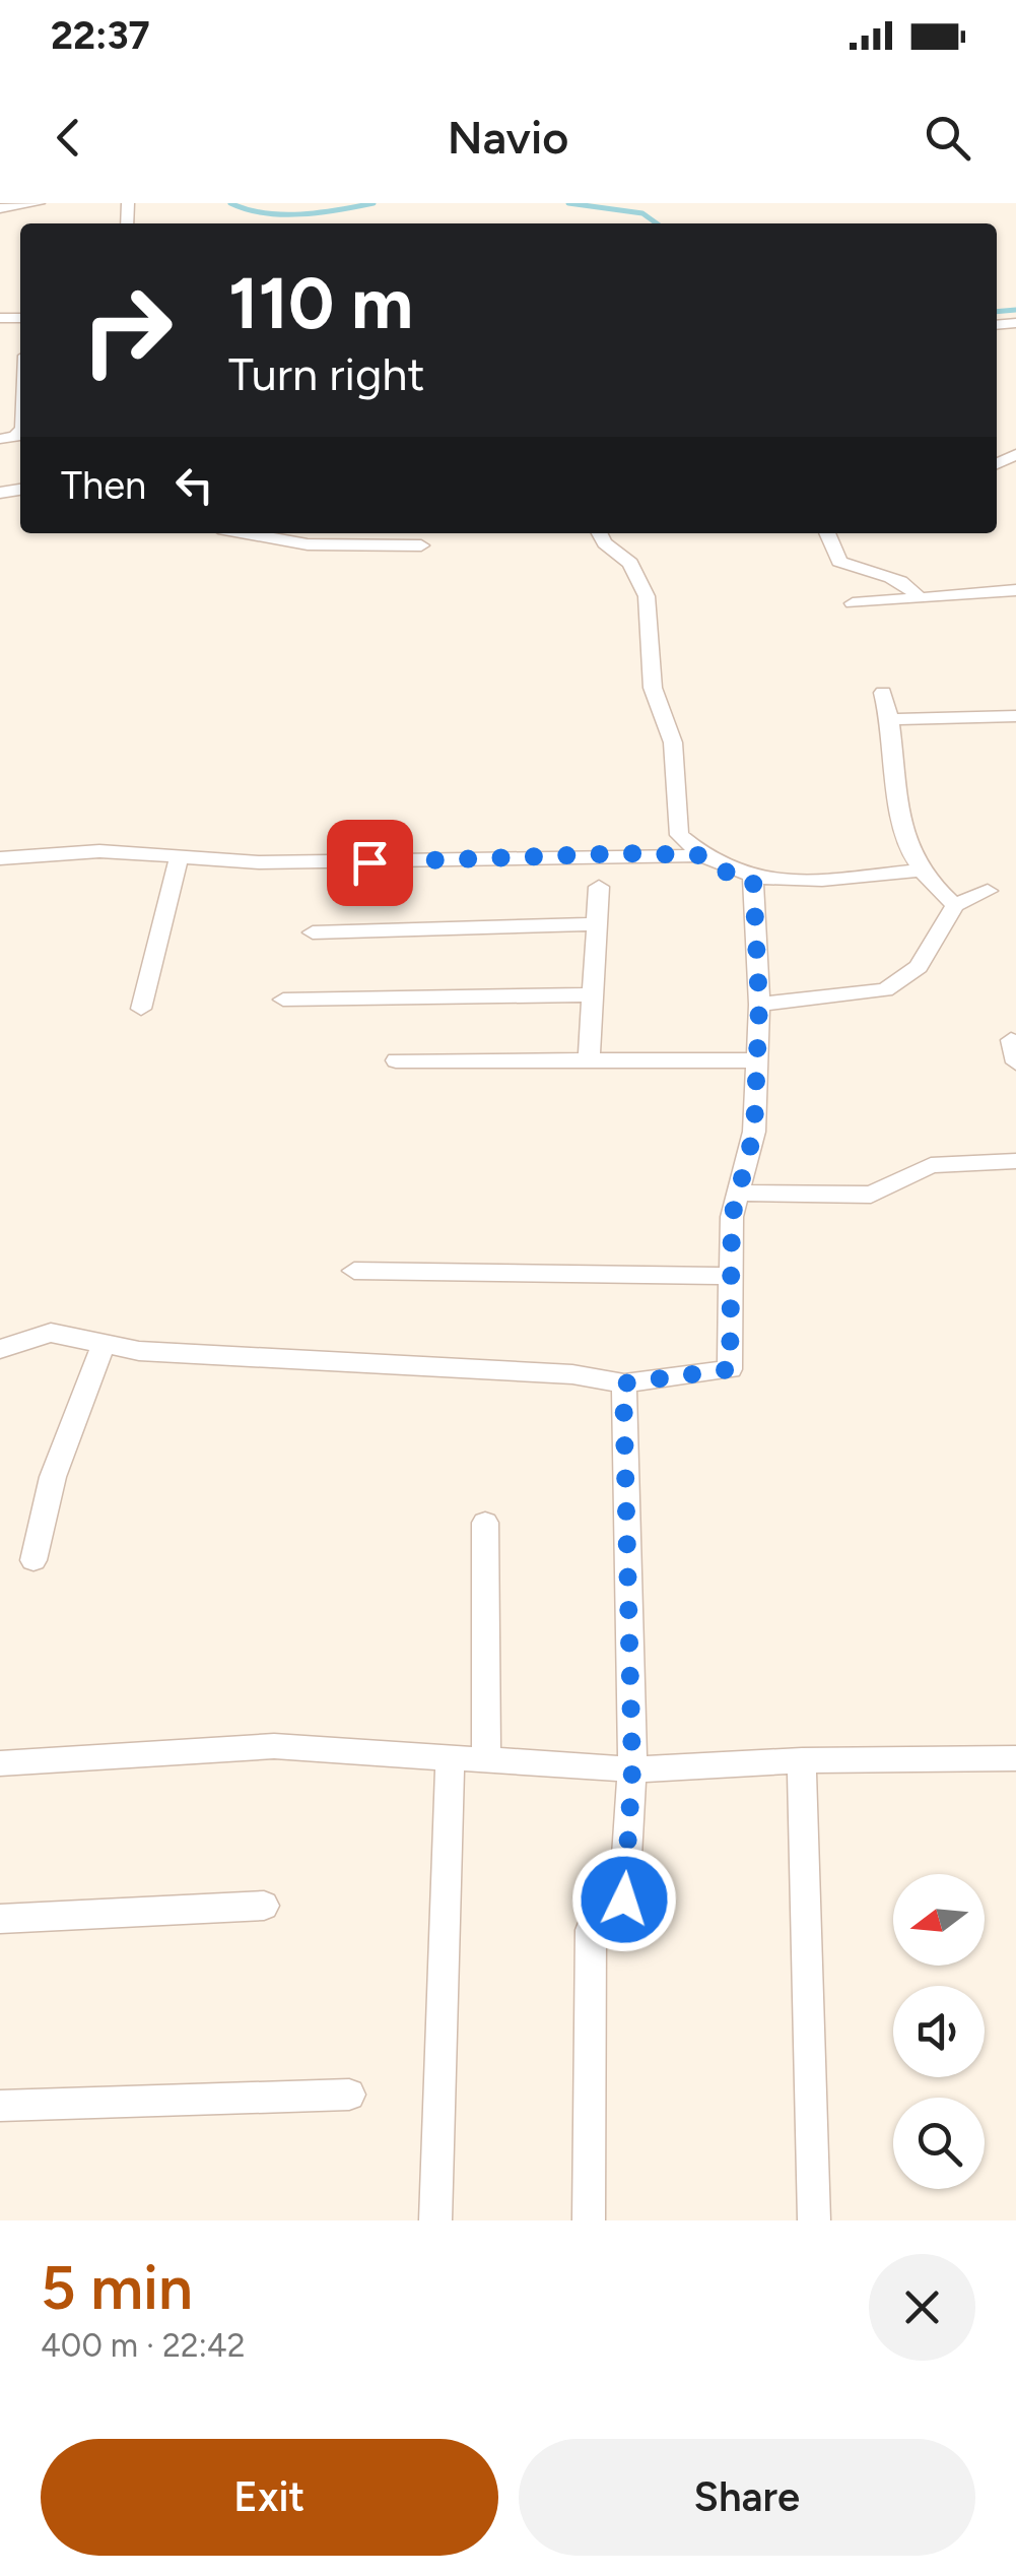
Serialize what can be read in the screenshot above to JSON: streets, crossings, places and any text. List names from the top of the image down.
{
  "north": "left",
  "page": {
    "status": "22:37",
    "header": "Navio",
    "turn": ["110 m", "Turn right"],
    "then": "Then",
    "heading": ["5 min", "400 m · 22:42"],
    "buttons": ["Exit", "Share"]
  }
}
